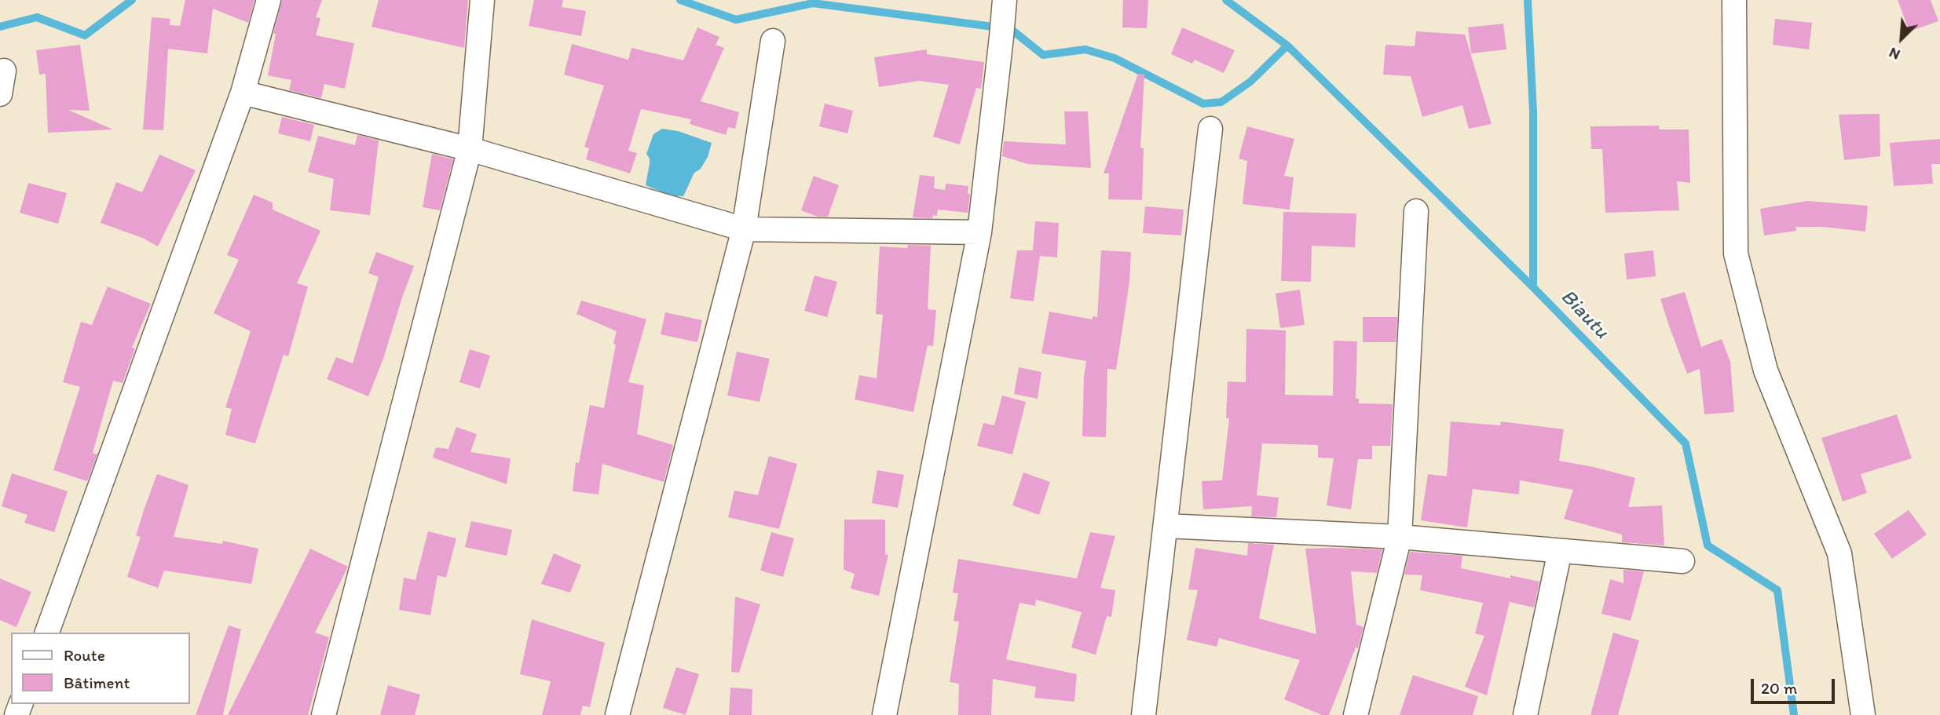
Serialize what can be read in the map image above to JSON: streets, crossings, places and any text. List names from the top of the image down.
{
  "water": ["Biautu"],
  "legend": ["Route", "Bâtiment"],
  "scale_bar": "20 m",
  "north": "bottom left"
}
